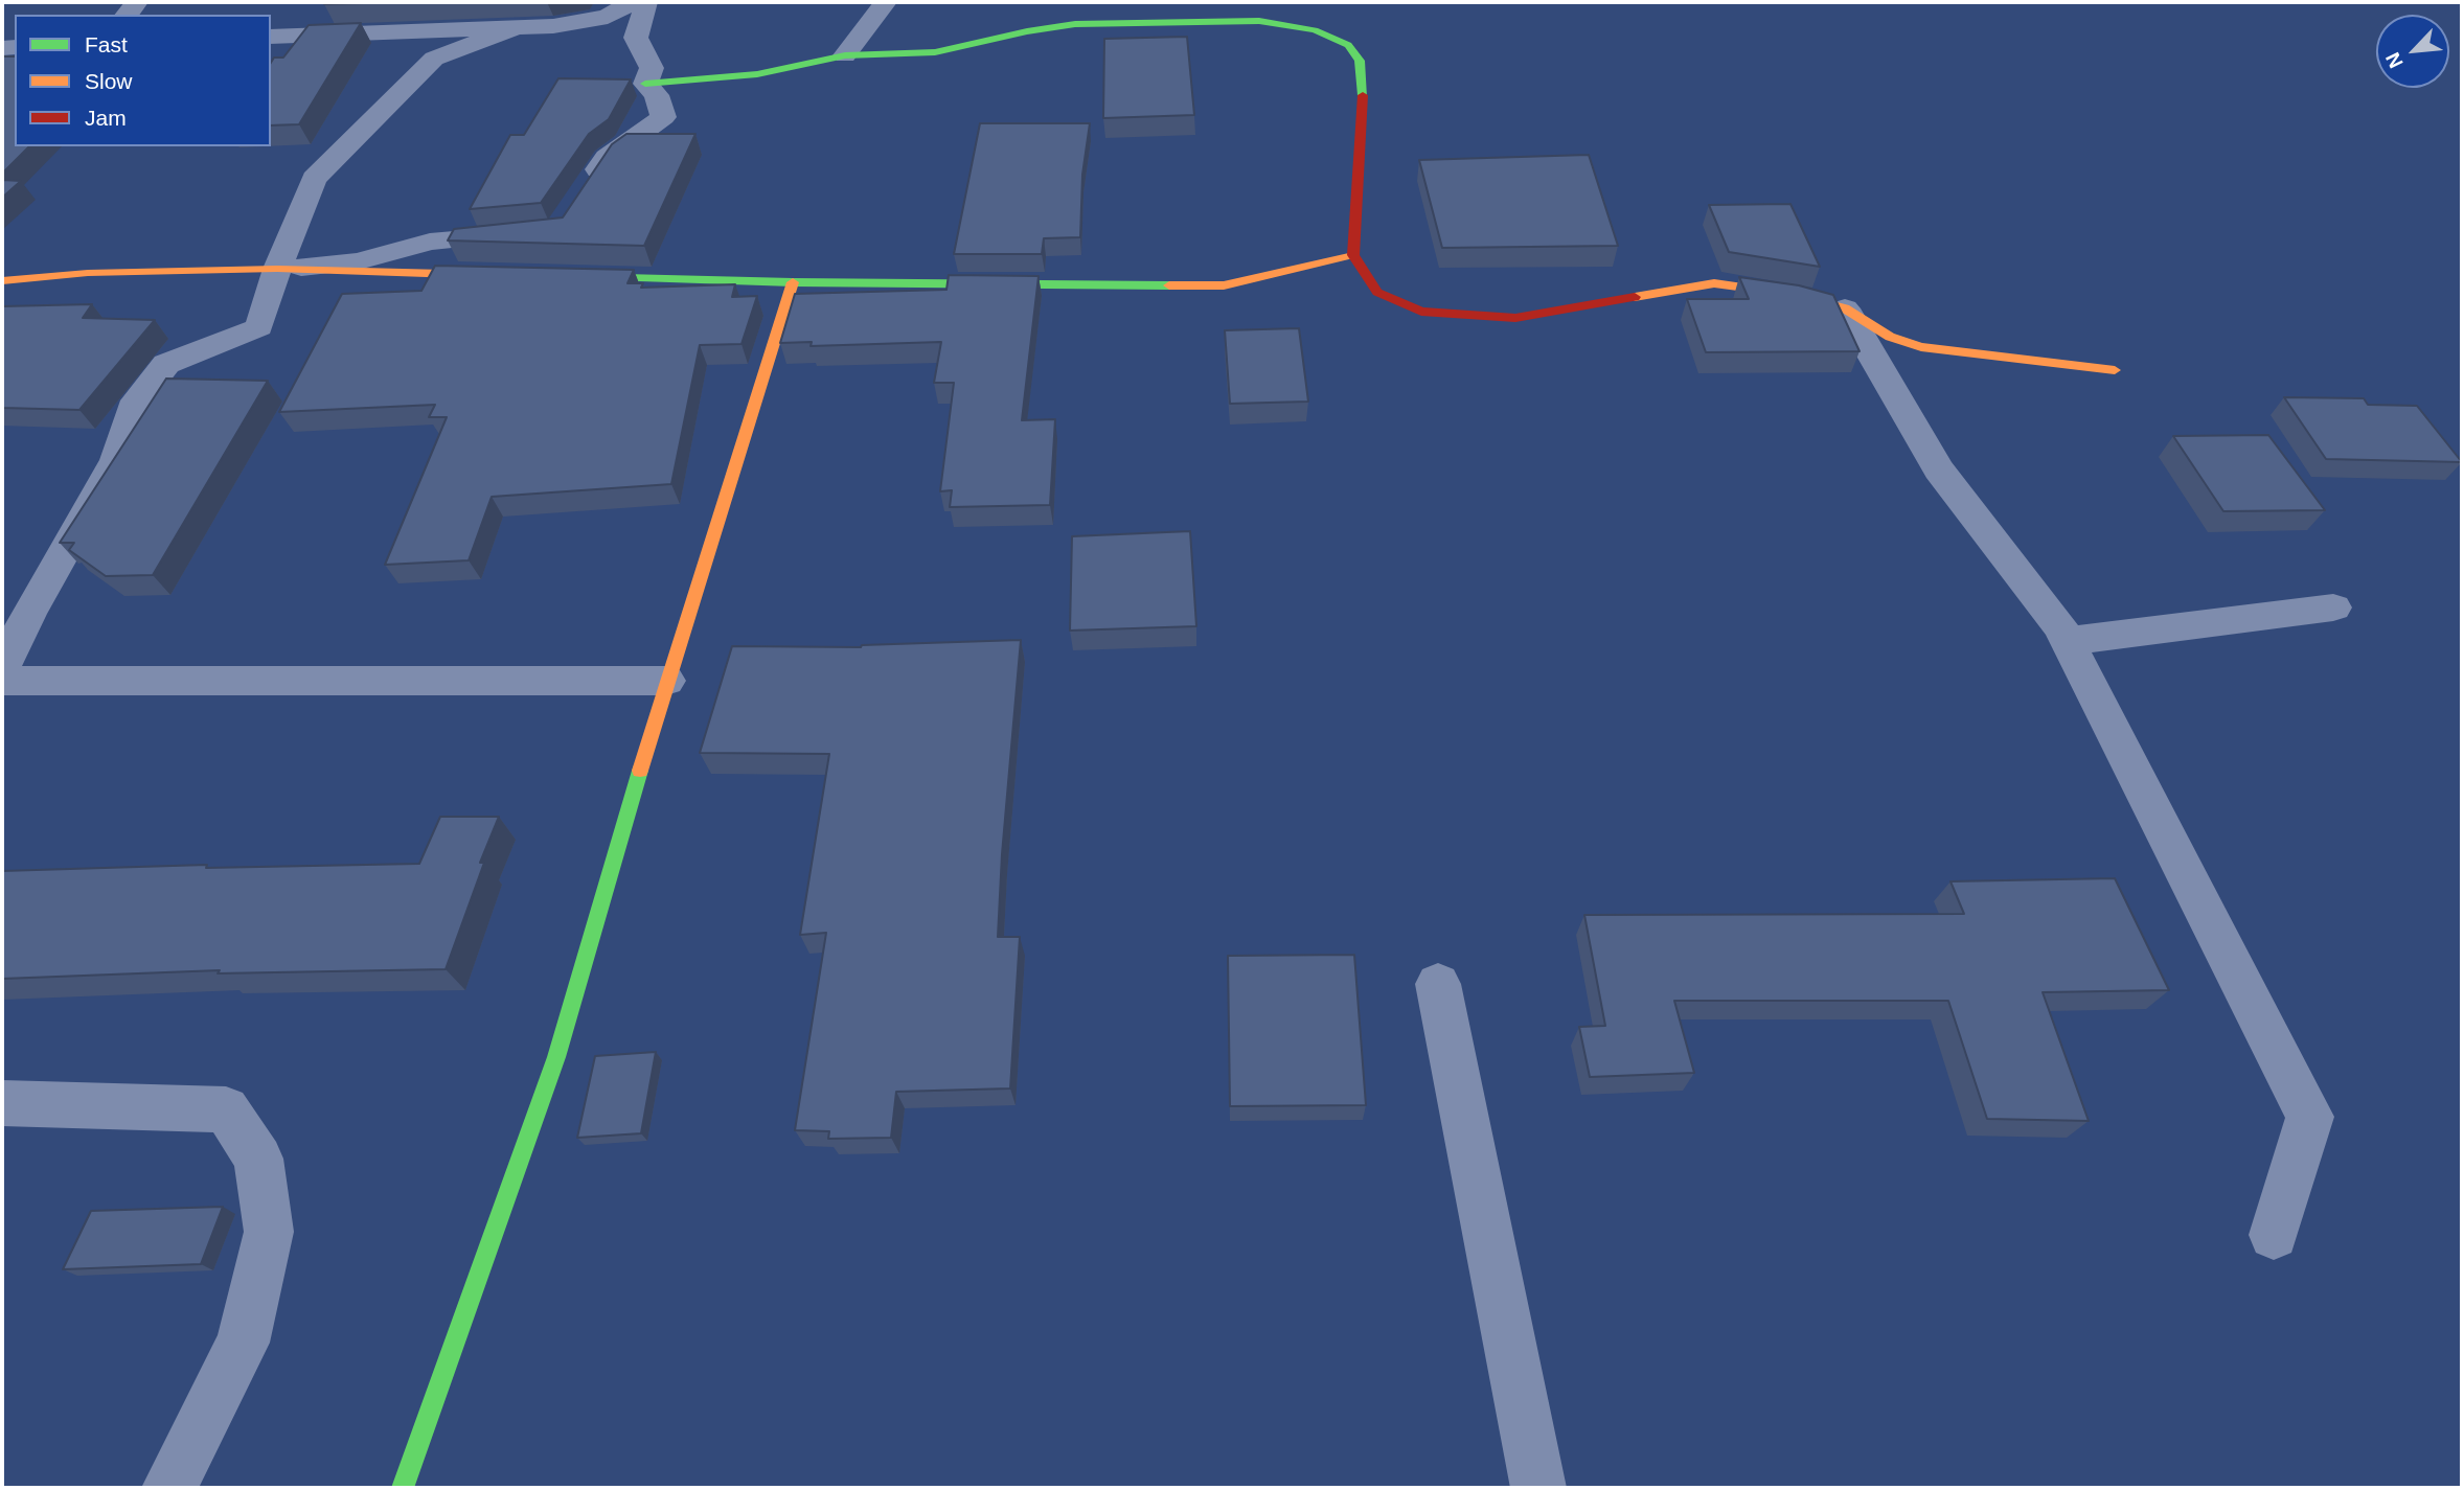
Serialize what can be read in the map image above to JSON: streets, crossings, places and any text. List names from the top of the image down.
{
  "legend": ["Fast", "Slow", "Jam"],
  "north": "bottom left"
}
